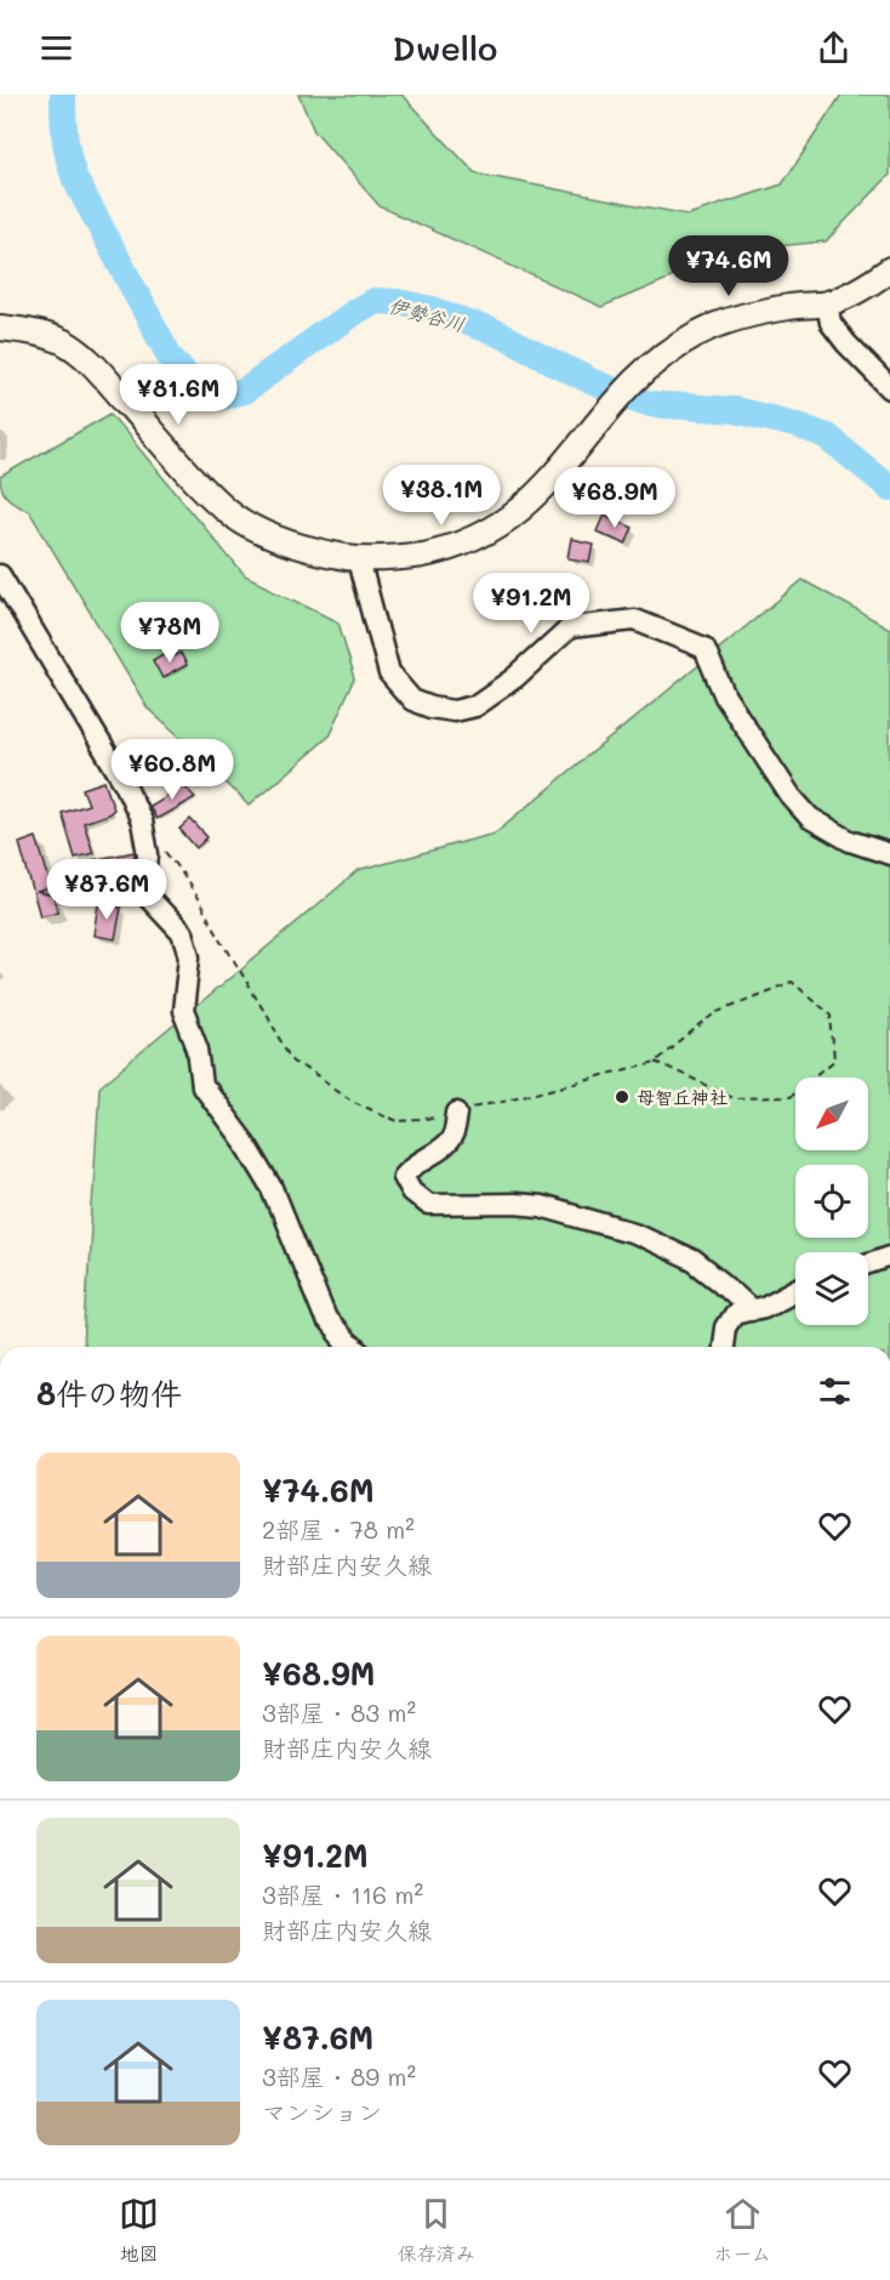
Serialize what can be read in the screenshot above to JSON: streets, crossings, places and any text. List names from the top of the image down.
{
  "water": ["伊勢谷川"],
  "places": ["母智丘神社"],
  "north": "bottom left",
  "page": {
    "header": "Dwello",
    "price": [
      "¥74.6M",
      "¥81.6M",
      "¥38.1M",
      "¥68.9M",
      "¥91.2M",
      "¥78M",
      "¥60.8M",
      "¥87.6M"
    ],
    "heading": "8件の物件",
    "list": [
      {
        "name": "¥74.6M",
        "note": "2部屋 · 78 m² · 財部庄内安久線"
      },
      {
        "name": "¥68.9M",
        "note": "3部屋 · 83 m² · 財部庄内安久線"
      },
      {
        "name": "¥91.2M",
        "note": "3部屋 · 116 m² · 財部庄内安久線"
      },
      {
        "name": "¥87.6M",
        "note": "3部屋 · 89 m² · マンション"
      }
    ],
    "tabs": ["地図", "保存済み", "ホーム"]
  }
}
